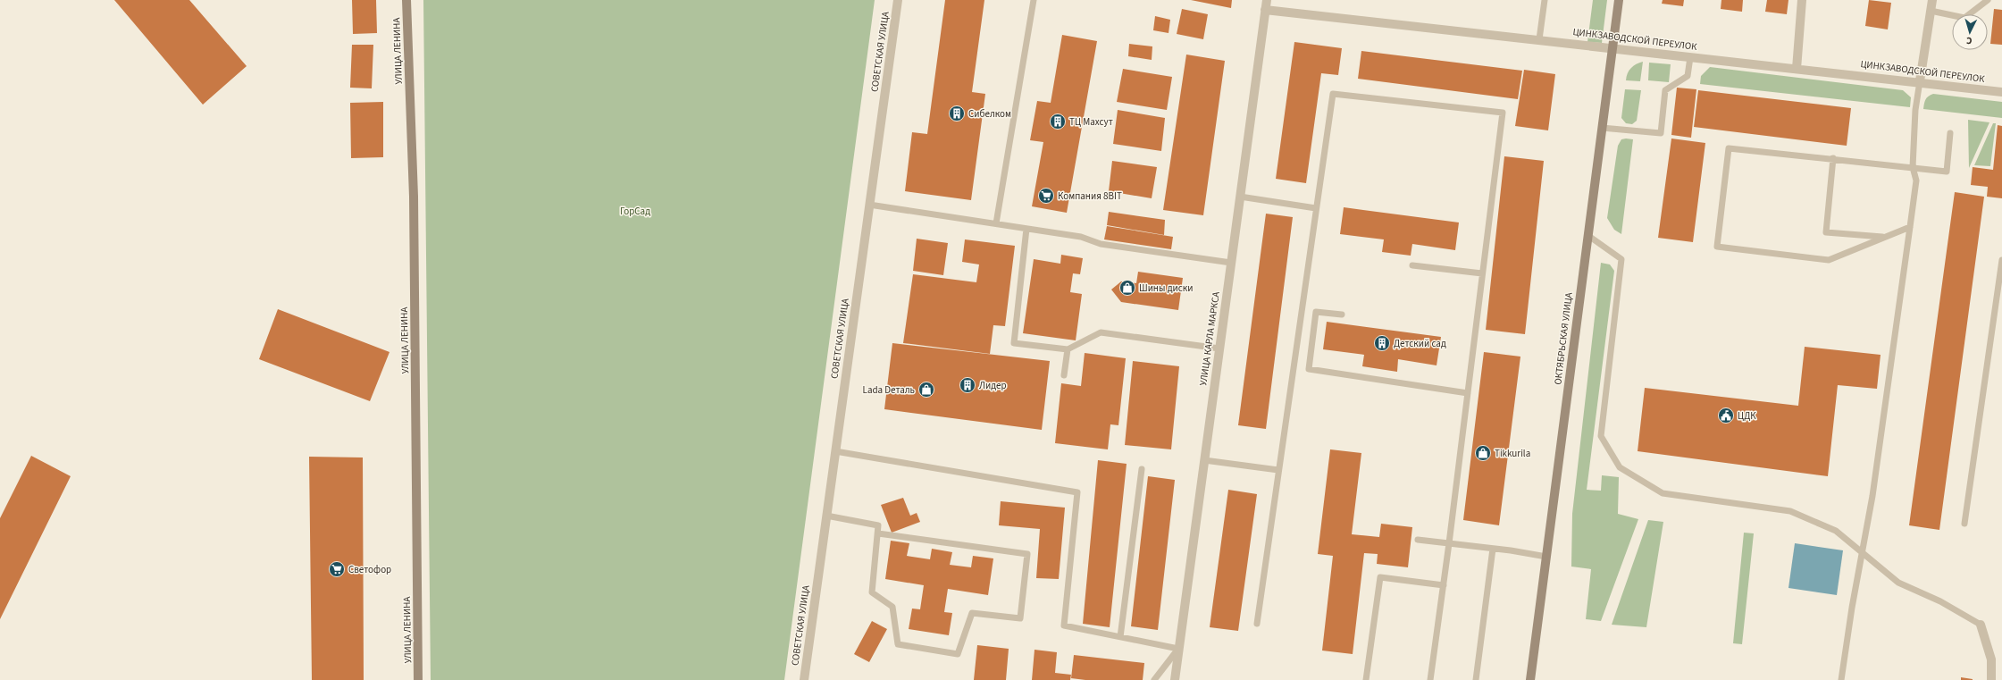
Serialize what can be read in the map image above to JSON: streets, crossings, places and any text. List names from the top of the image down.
{
  "streets": {
    "street": [
      "ЦИНКЗАВОДСКОЙ ПЕРЕУЛОК",
      "УЛИЦА ЛЕНИНА",
      "СОВЕТСКАЯ УЛИЦА",
      "УЛИЦА КАРЛА МАРКСА",
      "ОКТЯБРЬСКАЯ УЛИЦА"
    ]
  },
  "crossings": [
    ["ЦИНКЗАВОДСКОЙ ПЕРЕУЛОК", "УЛИЦА КАРЛА МАРКСА"],
    ["ЦИНКЗАВОДСКОЙ ПЕРЕУЛОК", "ОКТЯБРЬСКАЯ УЛИЦА"]
  ],
  "parks": ["ГорСад"],
  "places": {
    "building": [
      "Сибелком",
      "ТЦ Махсут",
      "Детский сад",
      "Лидер"
    ],
    "supermarket": ["Компания 8BIT", "Светофор"],
    "shop": ["Шины диски", "Lada Dеталь", "Tikkurila"],
    "public building": ["ЦДК"]
  },
  "north": "bottom"
}
